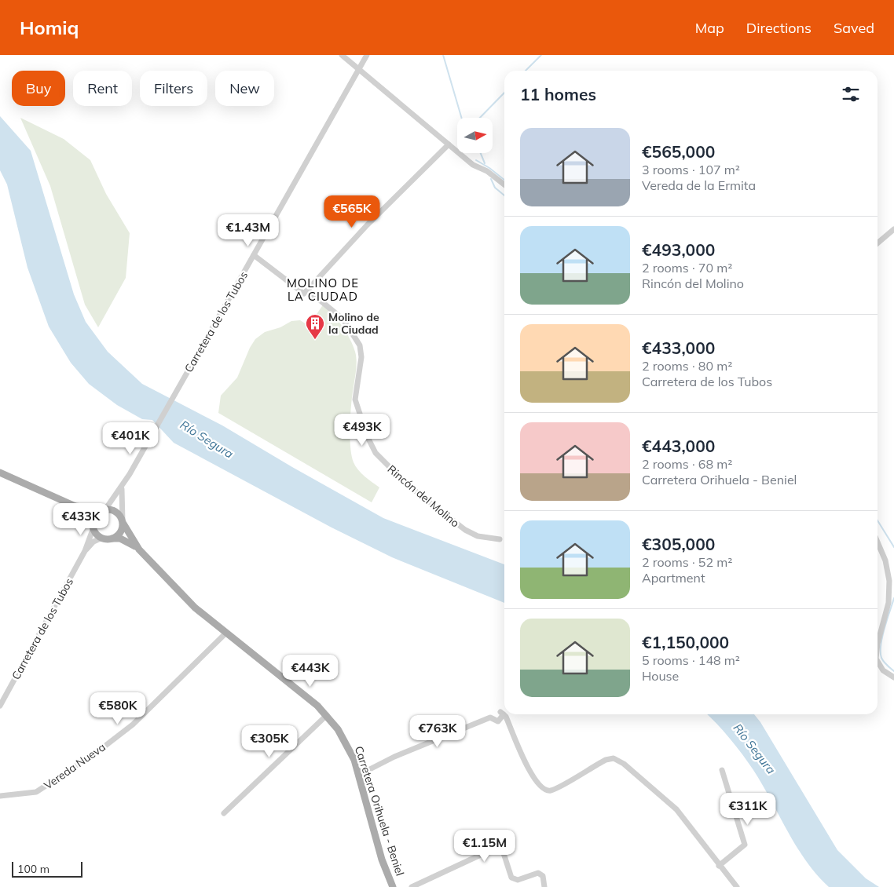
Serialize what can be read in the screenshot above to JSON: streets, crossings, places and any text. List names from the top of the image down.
{
  "streets": {
    "main road": ["Carretera Orihuela - Beniel"],
    "street": ["Carretera de los Tubos", "Rincón del Molino", "Vereda Nueva"]
  },
  "crossings": [
    ["Carretera de los Tubos", "Rincón del Molino"],
    ["Carretera de los Tubos", "Carretera Orihuela - Beniel"],
    ["Vereda Nueva", "Carretera Orihuela - Beniel"]
  ],
  "districts": ["MOLINO DE LA CIUDAD"],
  "water": ["Río Segura"],
  "places": {
    "building": ["Molino de la Ciudad"]
  },
  "scale_bar": "100 m",
  "north": "right",
  "page": {
    "header": "Homiq",
    "nav": ["Map", "Directions", "Saved"],
    "chip": [
      "Buy",
      "Rent",
      "Filters",
      "New"
    ],
    "heading": "11 homes",
    "list": [
      {
        "name": "€565,000",
        "note": "3 rooms · 107 m² · Vereda de la Ermita"
      },
      {
        "name": "€493,000",
        "note": "2 rooms · 70 m² · Rincón del Molino"
      },
      {
        "name": "€433,000",
        "note": "2 rooms · 80 m² · Carretera de los Tubos"
      },
      {
        "name": "€443,000",
        "note": "2 rooms · 68 m² · Carretera Orihuela - Beniel"
      },
      {
        "name": "€305,000",
        "note": "2 rooms · 52 m² · Apartment"
      },
      {
        "name": "€1,150,000",
        "note": "5 rooms · 148 m² · House"
      }
    ],
    "price": [
      "€565K",
      "€1.43M",
      "€493K",
      "€401K",
      "€433K",
      "€443K",
      "€580K",
      "€763K",
      "€305K",
      "€311K",
      "€1.15M"
    ],
    "scale": "100 m"
  }
}
